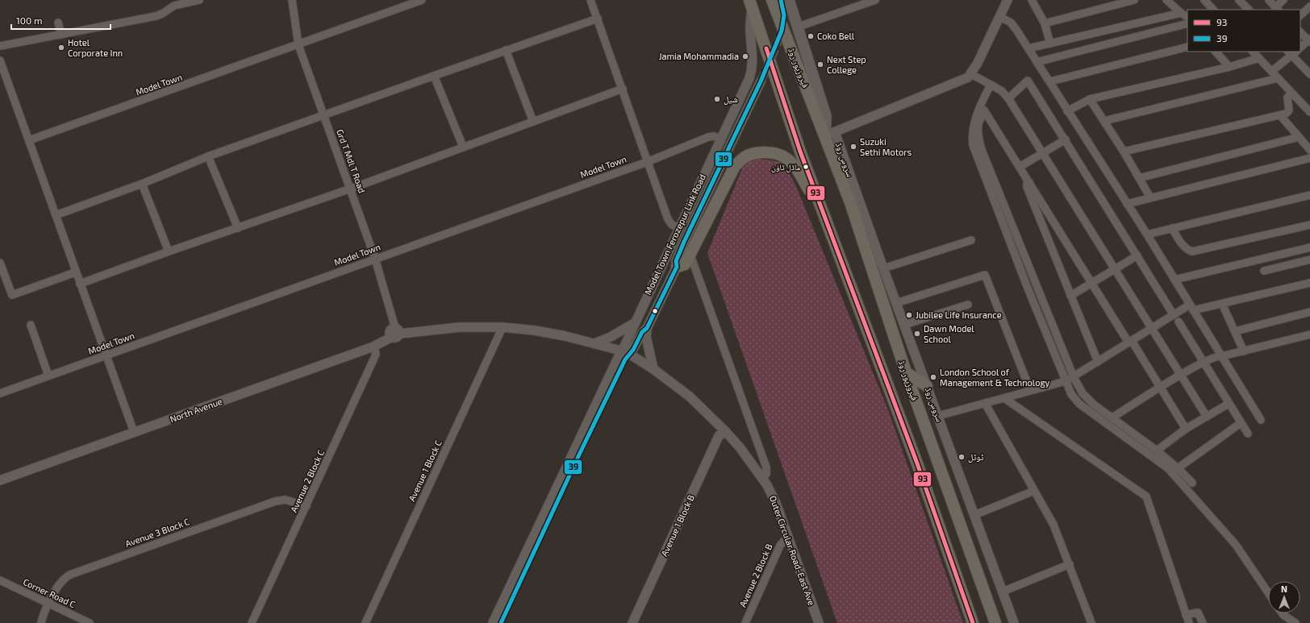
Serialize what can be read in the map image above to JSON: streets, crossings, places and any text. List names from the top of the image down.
{
  "streets": {
    "main road": ["فیروزپور روڈ"],
    "street": [
      "Model Town",
      "سروس روڈ",
      "Grd T Mdl T Road",
      "Model Town Ferozepur Link Road",
      "North Avenue",
      "Avenue 1 Block C",
      "Avenue 2 Block C",
      "Avenue 1 Block B",
      "Avenue 3 Block C",
      "Outer Circular Road-East Ave",
      "Avenue 2 Block B",
      "Corner Road C"
    ]
  },
  "crossings": [
    ["فیروزپور روڈ", "سروس روڈ"],
    ["Model Town", "Grd T Mdl T Road"],
    ["Model Town", "Model Town Ferozepur Link Road"],
    ["Grd T Mdl T Road", "North Avenue"],
    ["Grd T Mdl T Road", "Outer Circular Road-East Ave"],
    ["Model Town Ferozepur Link Road", "Outer Circular Road-East Ave"],
    ["North Avenue", "Avenue 2 Block C"],
    ["North Avenue", "Outer Circular Road-East Ave"],
    ["Avenue 1 Block C", "Outer Circular Road-East Ave"],
    ["Avenue 2 Block C", "Avenue 3 Block C"],
    ["Avenue 1 Block B", "Outer Circular Road-East Ave"],
    ["Avenue 3 Block C", "Corner Road C"],
    ["Outer Circular Road-East Ave", "Avenue 2 Block B"]
  ],
  "places": [
    "Coko Bell",
    "Hotel Corporate Inn",
    "Jamia Mohammadia",
    "Next Step College",
    "شیل",
    "Suzuki Sethi Motors",
    "ماڈل ٹاؤن",
    "Jubilee Life Insurance",
    "Dawn Model School",
    "London School of Management & Technology",
    "ٹوٹل"
  ],
  "lines": ["transit line 39", "transit line 93"],
  "legend": ["93", "39"],
  "scale_bar": "100 m",
  "north": "top"
}
